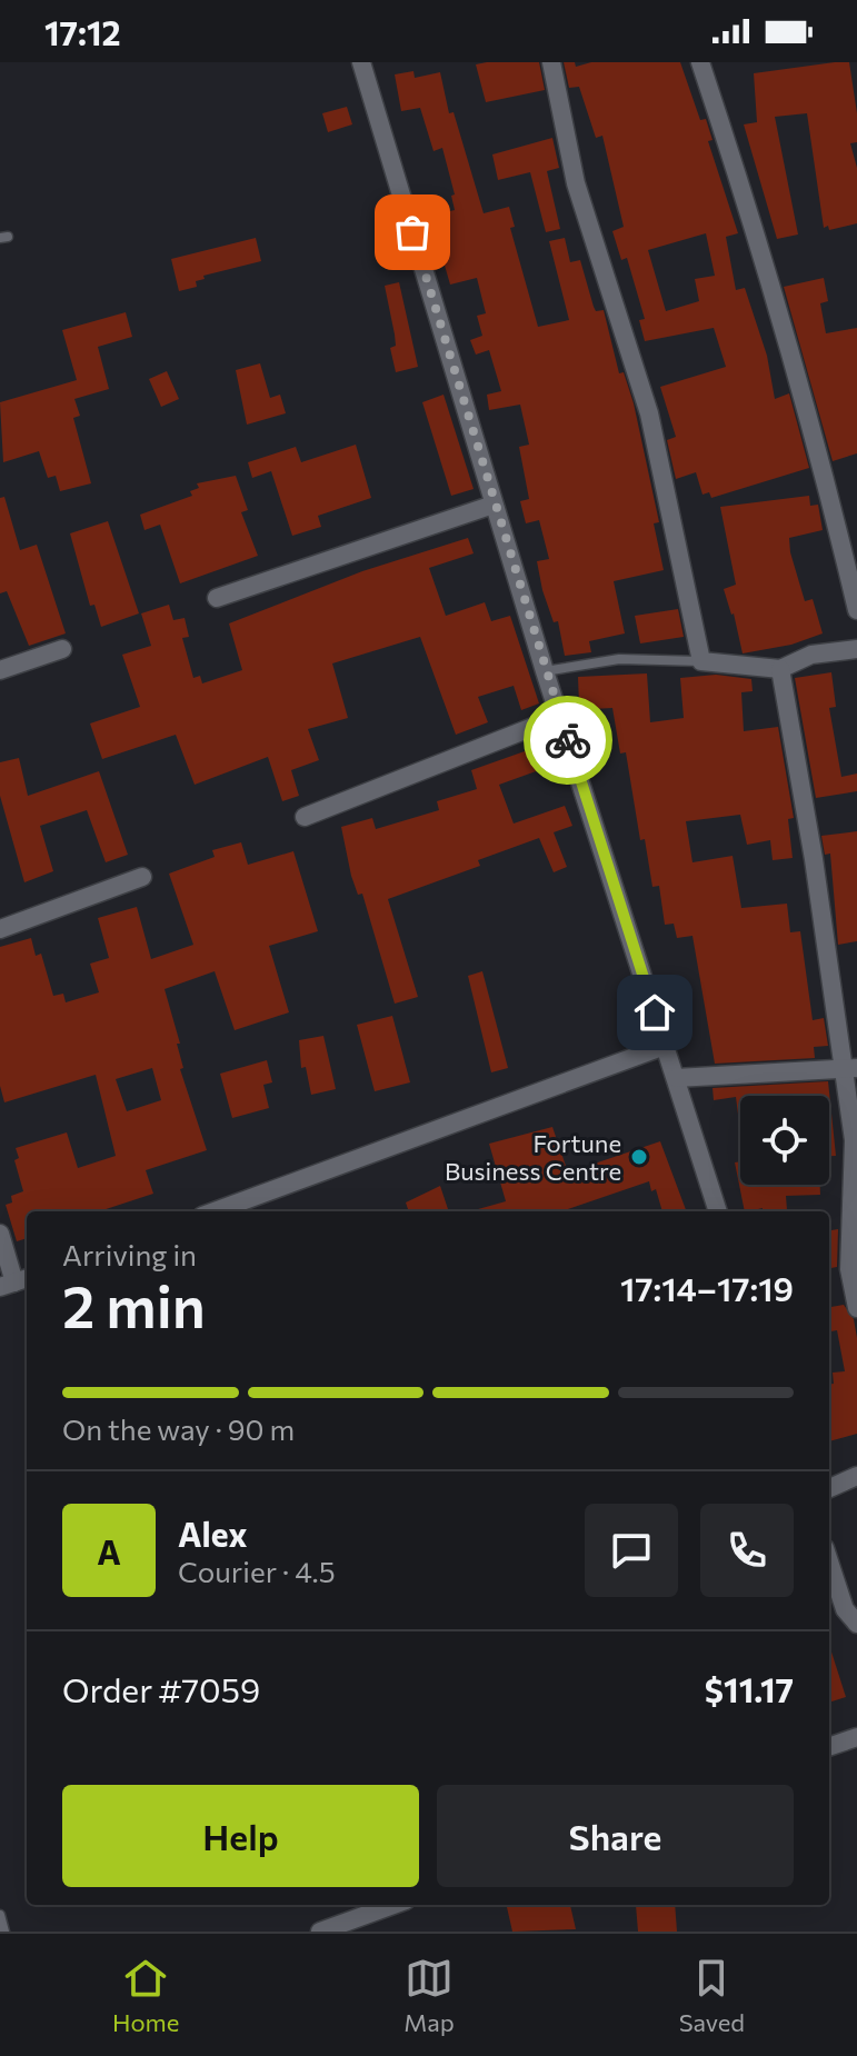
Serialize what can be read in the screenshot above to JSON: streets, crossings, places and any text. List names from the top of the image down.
{
  "places": ["Fortune Business Centre"],
  "page": {
    "status": "17:12",
    "heading": ["2 min", "Arriving in", "17:14–17:19"],
    "panel": [
      "Alex",
      "Courier · 4.5",
      "Order #7059",
      "$11.17"
    ],
    "bar": "On the way · 90 m",
    "round": "A",
    "buttons": ["Help", "Share"],
    "tabs": ["Home", "Map", "Saved"]
  }
}
